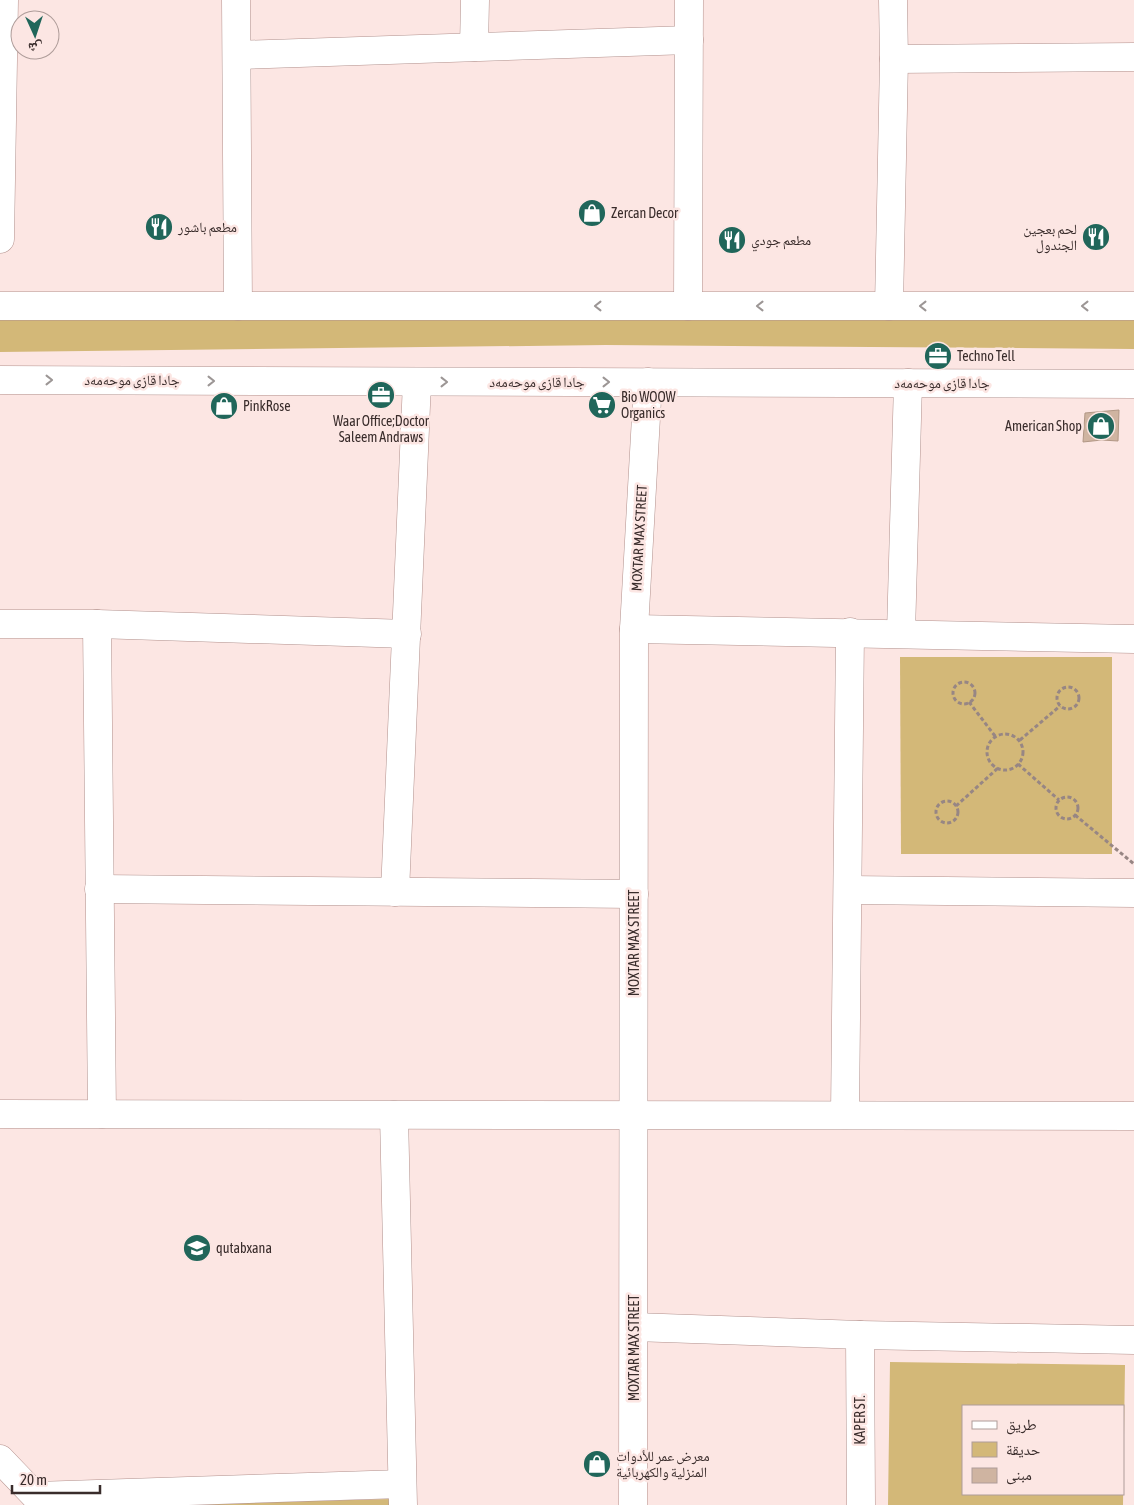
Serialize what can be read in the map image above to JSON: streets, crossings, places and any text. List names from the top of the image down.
{
  "streets": {
    "street": ["جادا قازی موحەمەد", "MOXTAR MAX STREET", "KAPER ST."]
  },
  "crossings": [
    ["جادا قازی موحەمەد", "MOXTAR MAX STREET"]
  ],
  "places": {
    "shop": [
      "Zercan Decor",
      "PinkRose",
      "American Shop",
      "معرض عمر للأدوات المنزلية والكهربائية"
    ],
    "restaurant": ["مطعم باشور", "لحم بعجين الجندول", "مطعم جودي"],
    "office": ["Techno Tell", "Waar Office;Doctor Saleem Andraws"],
    "supermarket": ["Bio WOOW Organics"],
    "school or university": ["qutabxana"]
  },
  "legend": ["طريق", "حديقة", "مبنى"],
  "scale_bar": "20 m",
  "north": "bottom"
}
